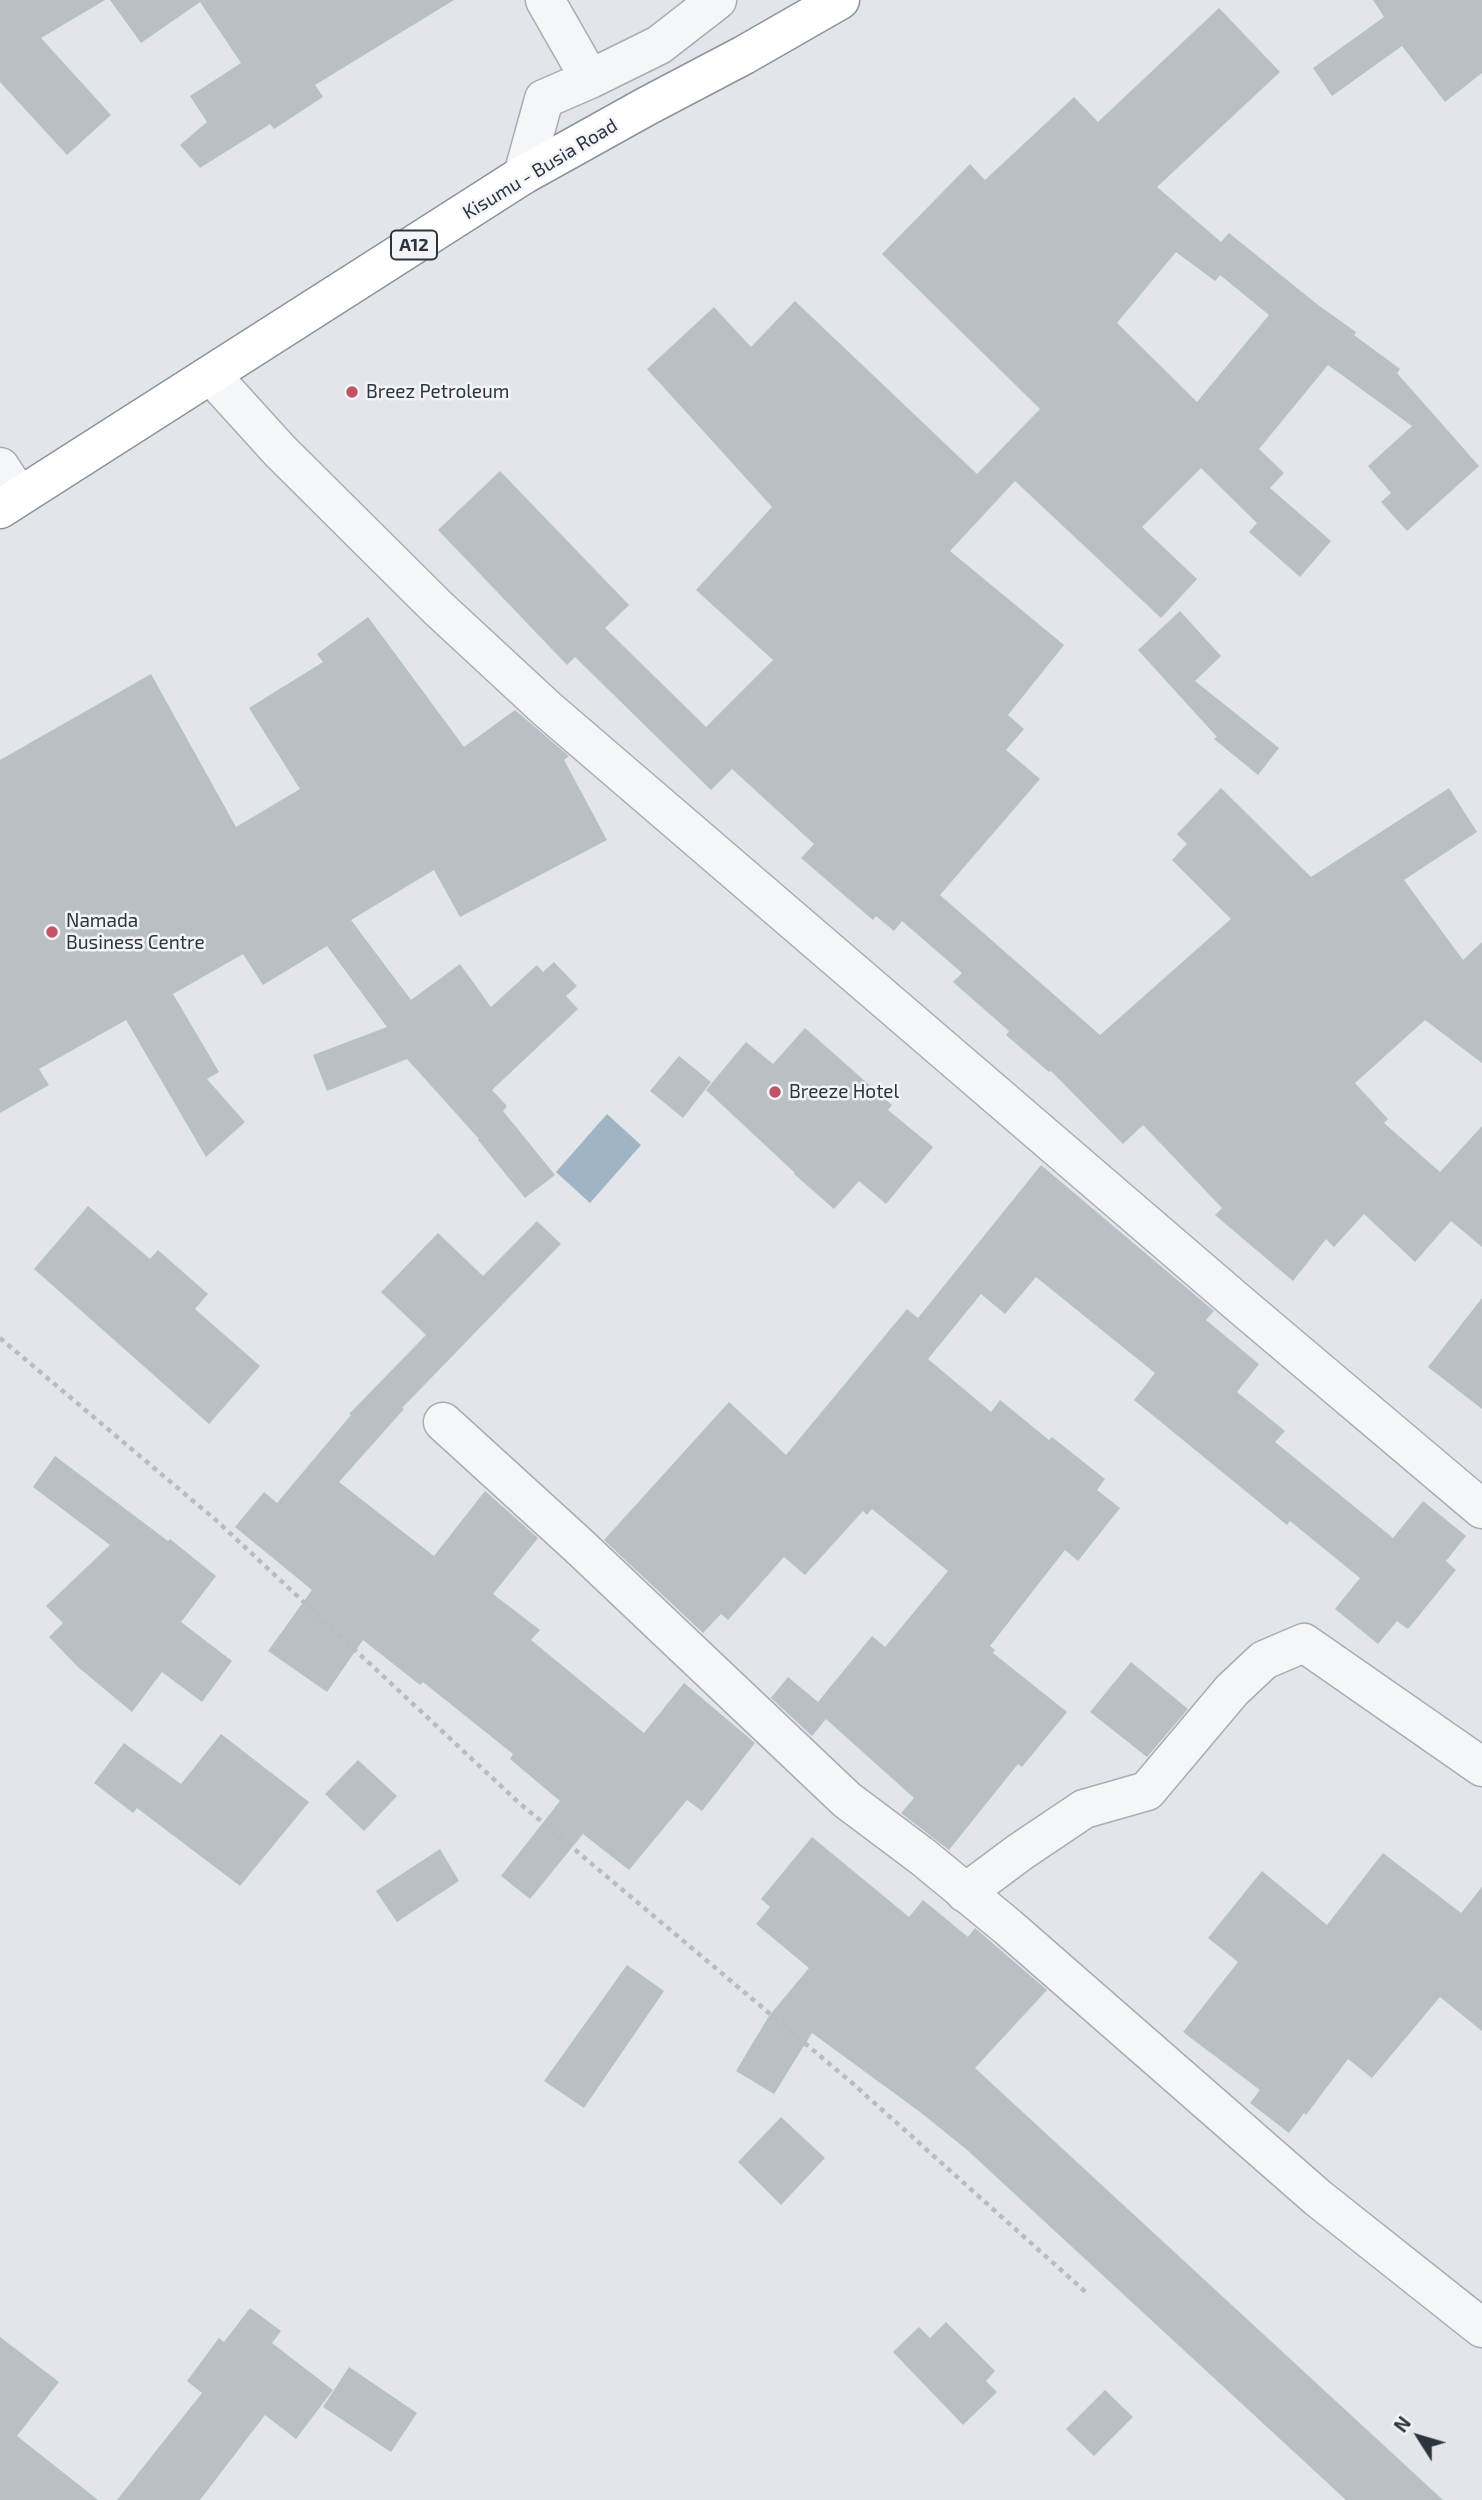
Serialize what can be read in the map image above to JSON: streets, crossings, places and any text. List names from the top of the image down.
{
  "streets": {
    "highway": ["Kisumu - Busia Road", "A12"]
  },
  "places": ["Breez Petroleum", "Namada Business Centre", "Breeze Hotel"],
  "north": "top left"
}
